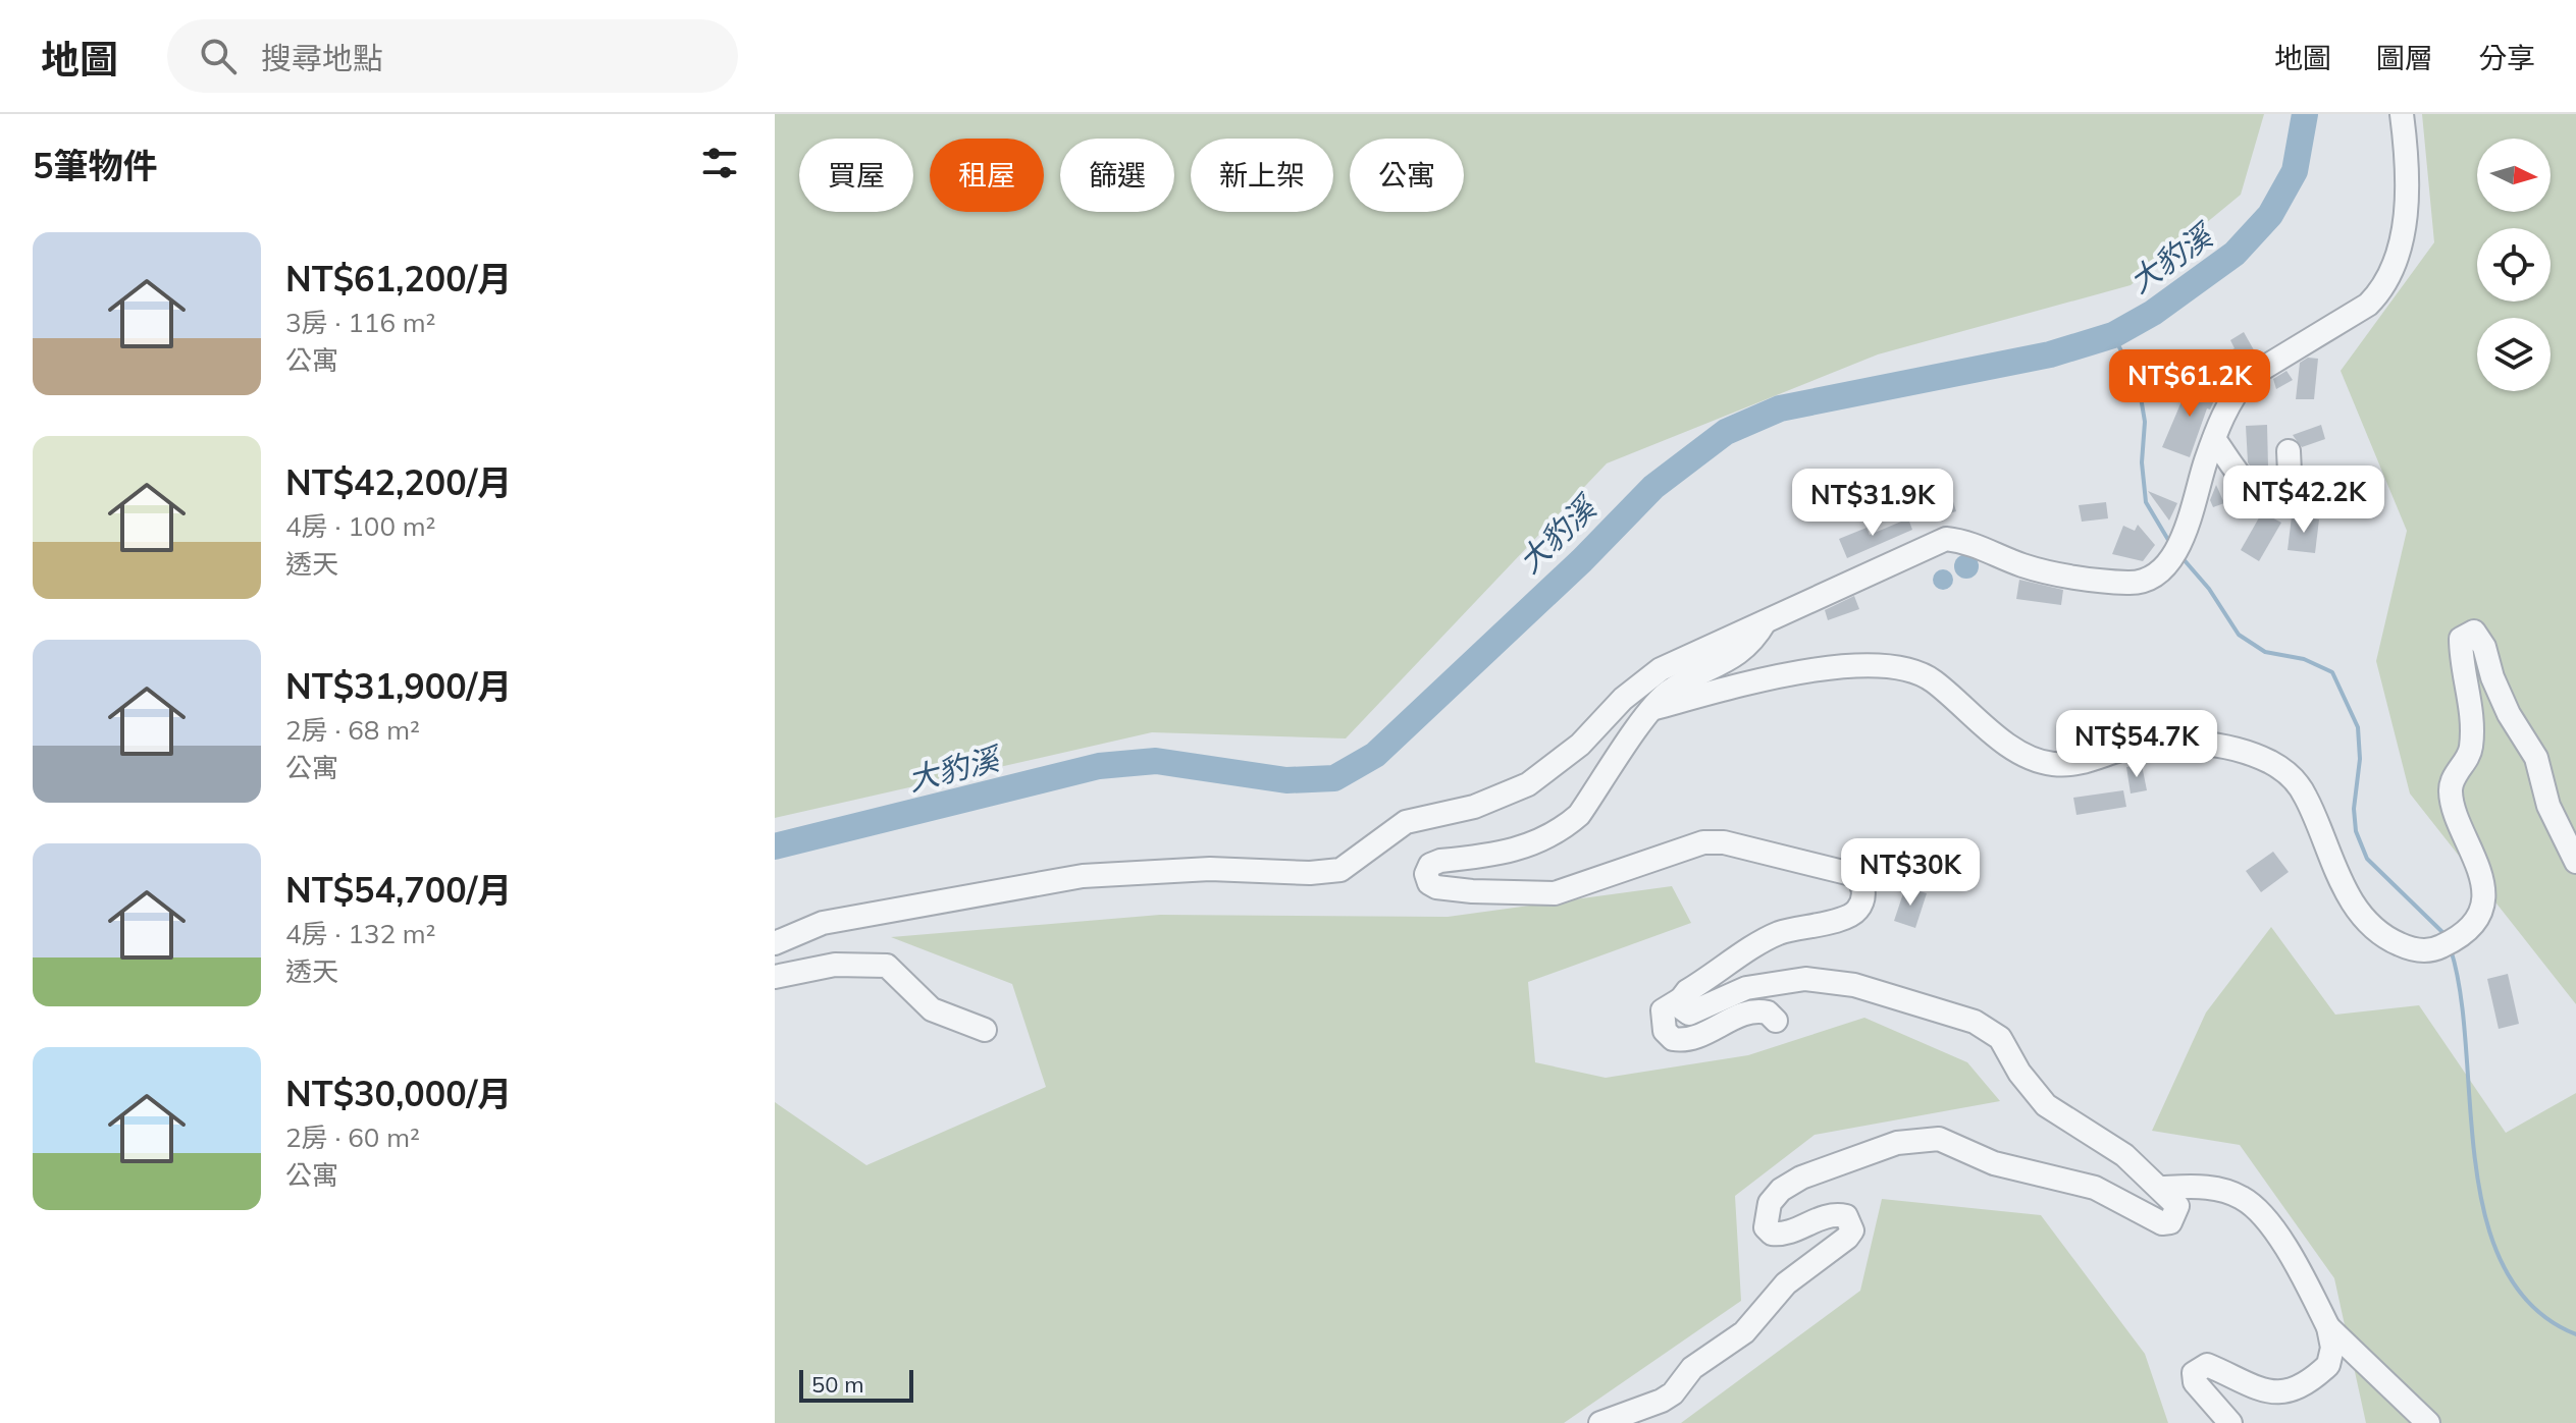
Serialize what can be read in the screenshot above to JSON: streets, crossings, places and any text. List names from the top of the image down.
{
  "water": ["大豹溪"],
  "scale_bar": "50 m",
  "north": "right",
  "page": {
    "header": "地圖",
    "search": "搜尋地點",
    "nav": ["地圖", "圖層", "分享"],
    "heading": "5筆物件",
    "chip": [
      "買屋",
      "租屋",
      "篩選",
      "新上架",
      "公寓"
    ],
    "list": [
      {
        "name": "NT$61,200/月",
        "note": "3房 · 116 m² · 公寓"
      },
      {
        "name": "NT$42,200/月",
        "note": "4房 · 100 m² · 透天"
      },
      {
        "name": "NT$31,900/月",
        "note": "2房 · 68 m² · 公寓"
      },
      {
        "name": "NT$54,700/月",
        "note": "4房 · 132 m² · 透天"
      },
      {
        "name": "NT$30,000/月",
        "note": "2房 · 60 m² · 公寓"
      }
    ],
    "price": [
      "NT$61.2K",
      "NT$42.2K",
      "NT$31.9K",
      "NT$54.7K",
      "NT$30K"
    ],
    "scale": "50 m"
  }
}
